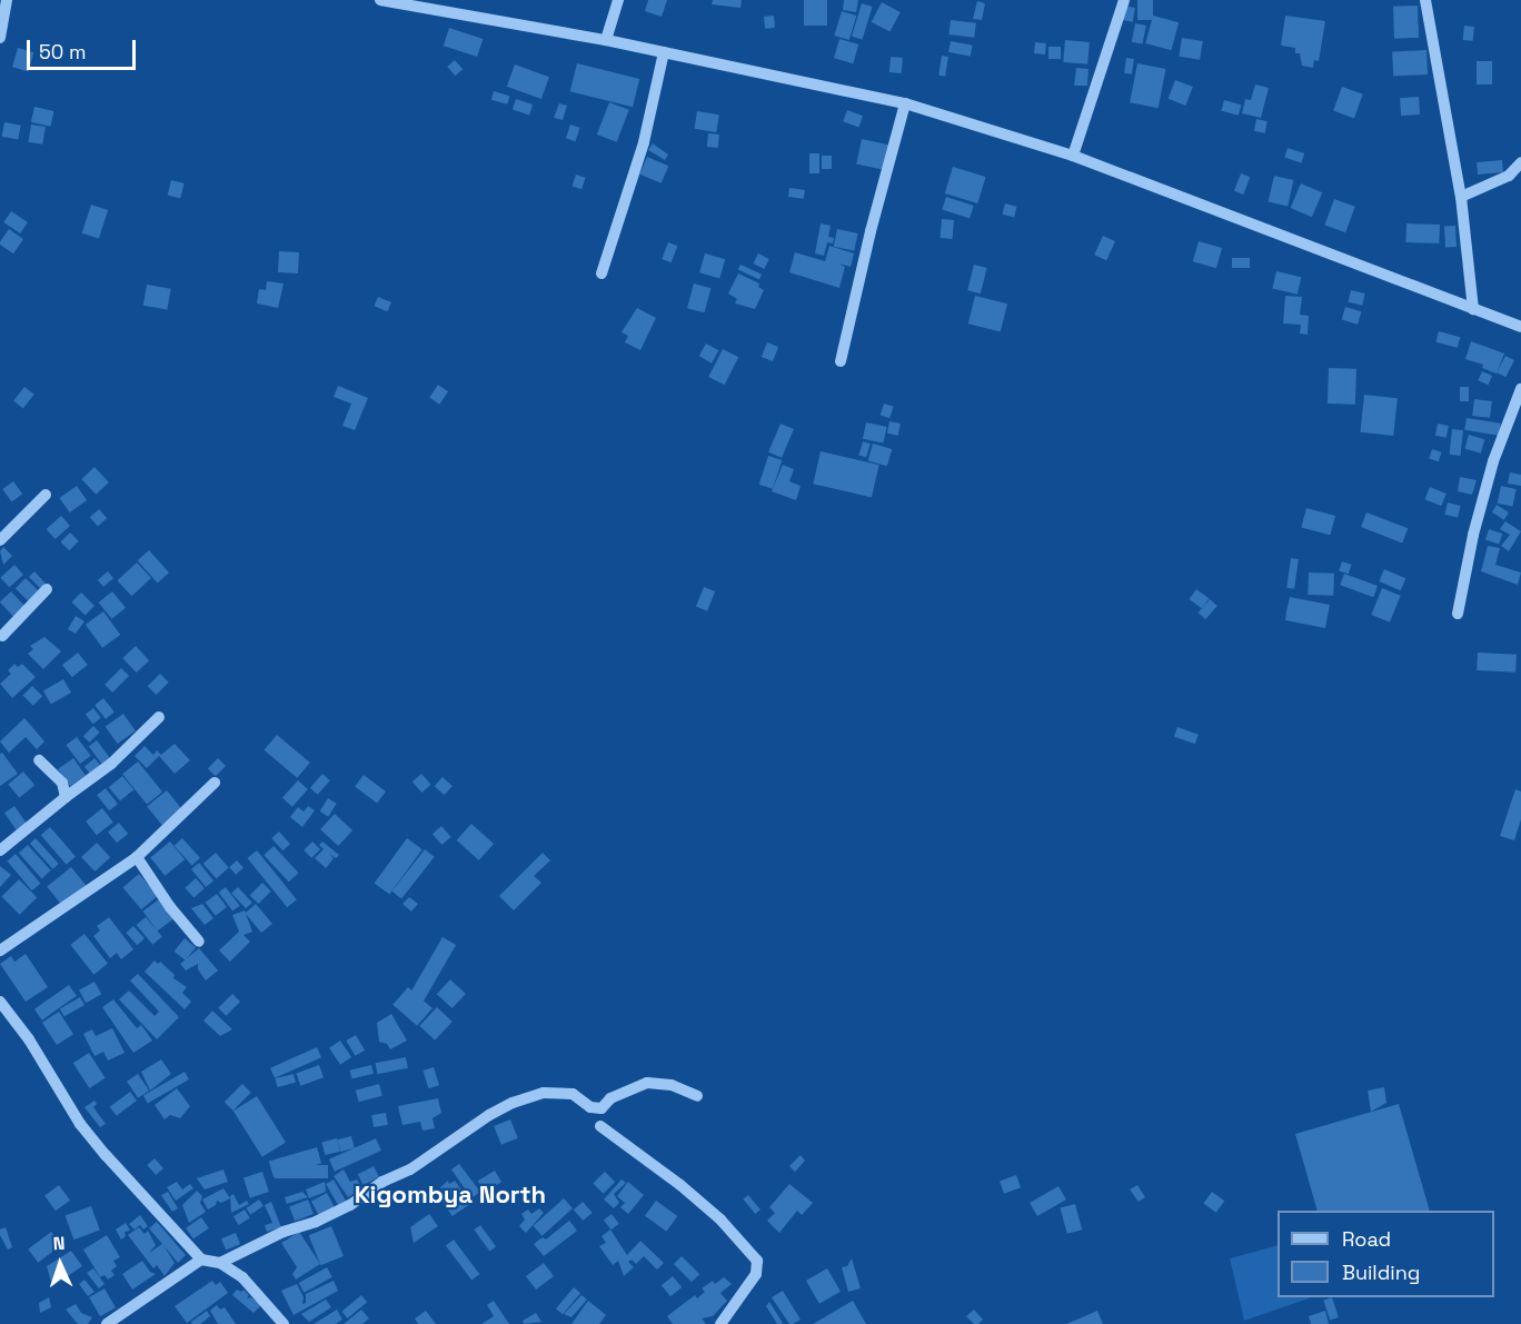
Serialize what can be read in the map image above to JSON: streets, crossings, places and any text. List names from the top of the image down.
{
  "districts": ["Kigombya North"],
  "legend": ["Road", "Building"],
  "scale_bar": "50 m",
  "north": "top"
}
